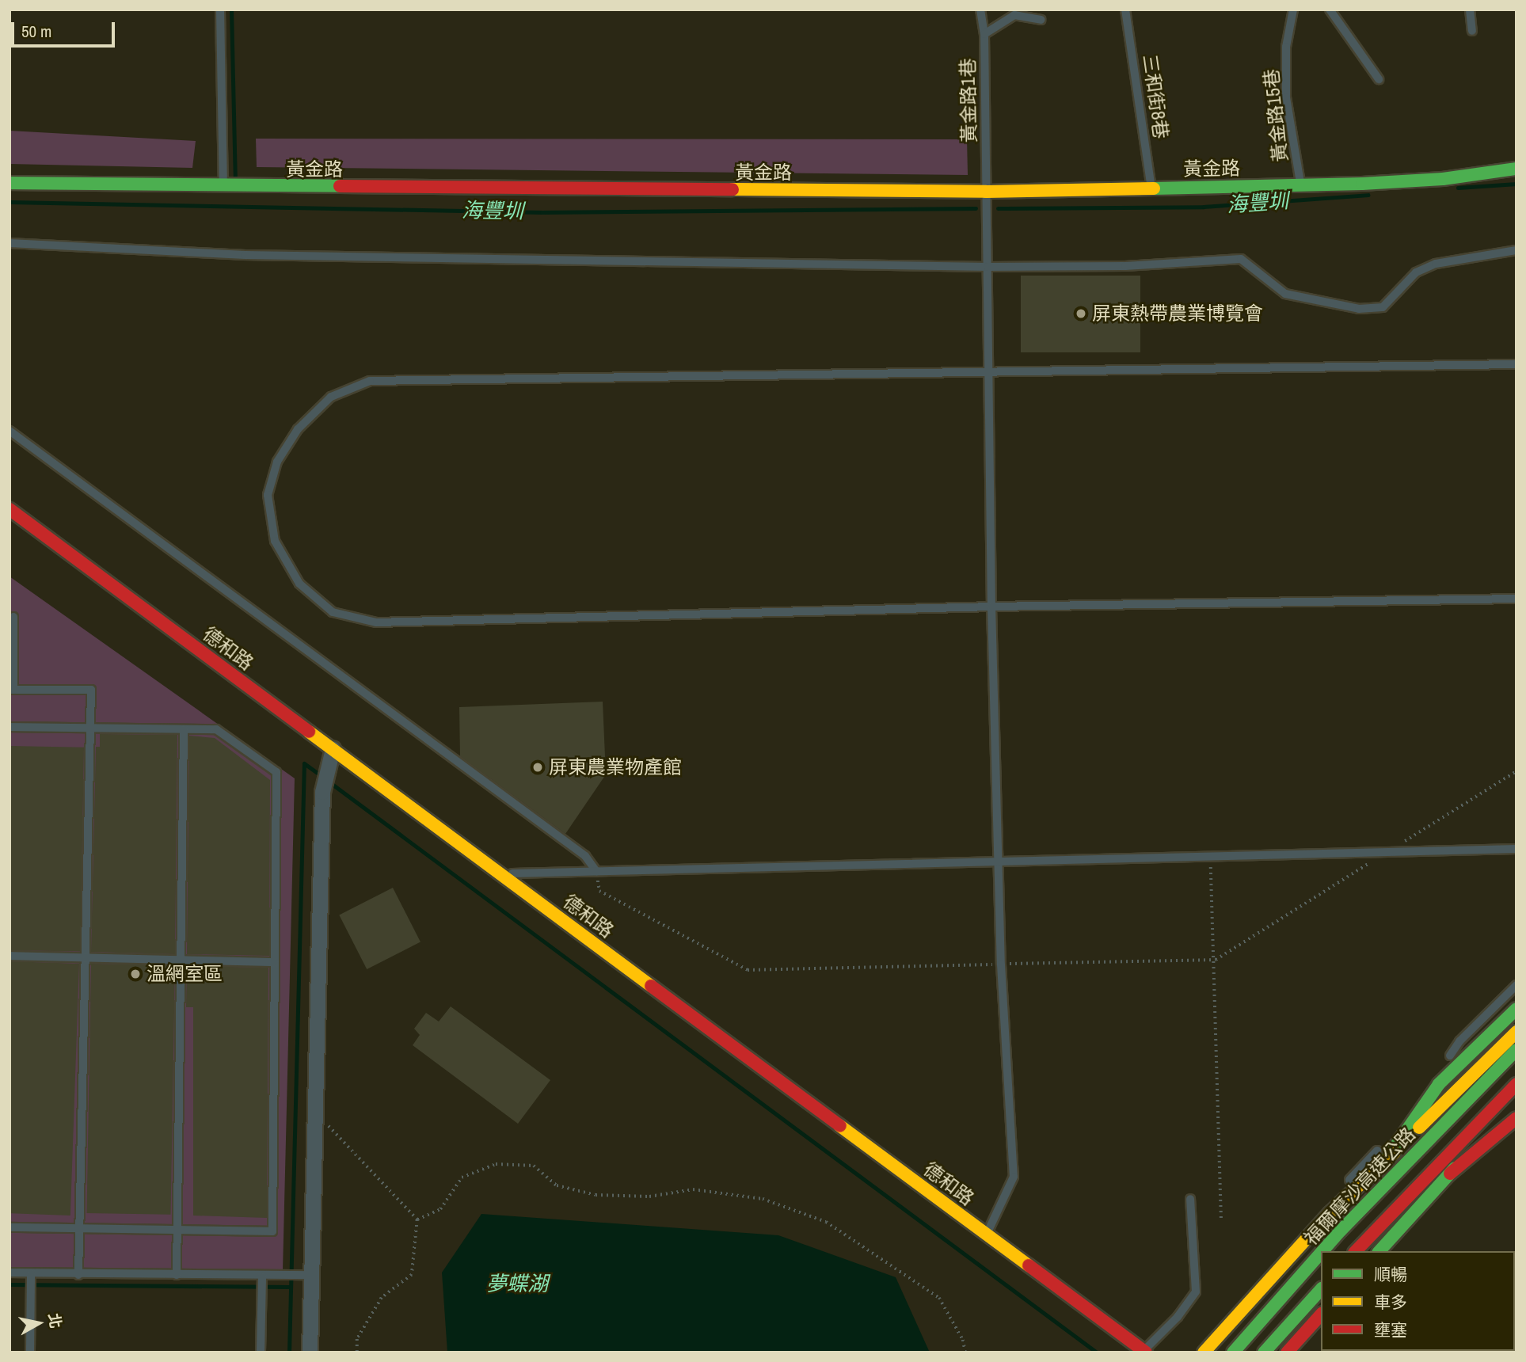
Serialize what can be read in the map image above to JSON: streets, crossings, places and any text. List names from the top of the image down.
{
  "streets": {
    "main road": ["黃金路", "德和路", "福爾摩沙高速公路"],
    "lane": ["三和街8巷", "黃金路1巷", "黃金路15巷"]
  },
  "crossings": [
    ["三和街8巷", "黃金路"],
    ["黃金路1巷", "黃金路"],
    ["黃金路1巷", "德和路"],
    ["黃金路15巷", "黃金路"]
  ],
  "water": ["海豐圳", "夢蝶湖"],
  "places": ["屏東熱帶農業博覽會", "屏東農業物產館", "溫網室區"],
  "legend": ["順暢", "車多", "壅塞"],
  "scale_bar": "50 m",
  "north": "right"
}
